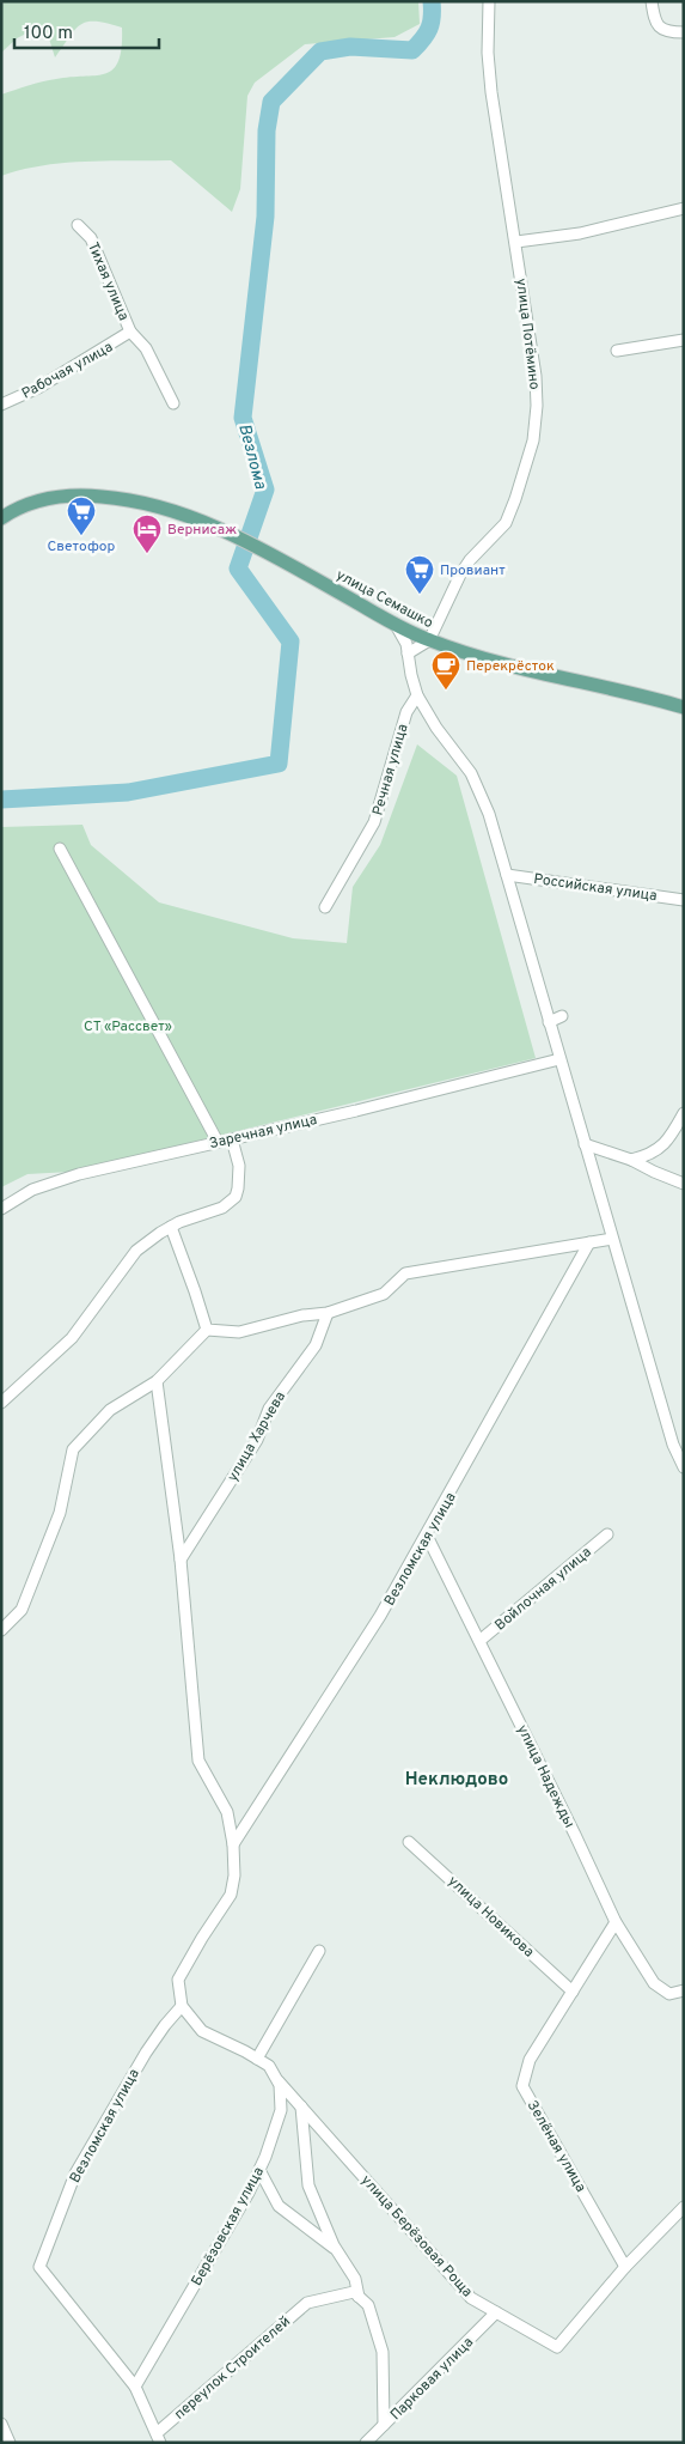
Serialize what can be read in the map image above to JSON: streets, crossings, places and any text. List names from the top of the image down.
{
  "streets": {
    "main road": ["улица Семашко"],
    "street": [
      "Тихая улица",
      "улица Потёмино",
      "Рабочая улица",
      "Речная улица",
      "Российская улица",
      "Заречная улица",
      "улица Харчева",
      "Везломская улица",
      "Войлочная улица",
      "улица Надежды",
      "улица Новикова",
      "Зелёная улица",
      "Берёзовская улица",
      "улица Берёзовая Роща",
      "переулок Строителей",
      "Парковая улица"
    ]
  },
  "crossings": [
    ["Тихая улица", "Рабочая улица"],
    ["улица Потёмино", "улица Семашко"],
    ["Везломская улица", "улица Надежды"],
    ["Везломская улица", "Берёзовская улица"],
    ["Войлочная улица", "улица Надежды"],
    ["улица Надежды", "Зелёная улица"],
    ["улица Новикова", "Зелёная улица"],
    ["Зелёная улица", "улица Берёзовая Роща"],
    ["Берёзовская улица", "улица Берёзовая Роща"],
    ["улица Берёзовая Роща", "Парковая улица"]
  ],
  "districts": ["Неклюдово"],
  "water": ["Везлома"],
  "parks": ["СТ «Рассвет»"],
  "places": {
    "supermarket": ["Светофор", "Провиант"],
    "hotel": ["Вернисаж"],
    "cafe": ["Перекрёсток"]
  },
  "scale_bar": "100 m"
}
